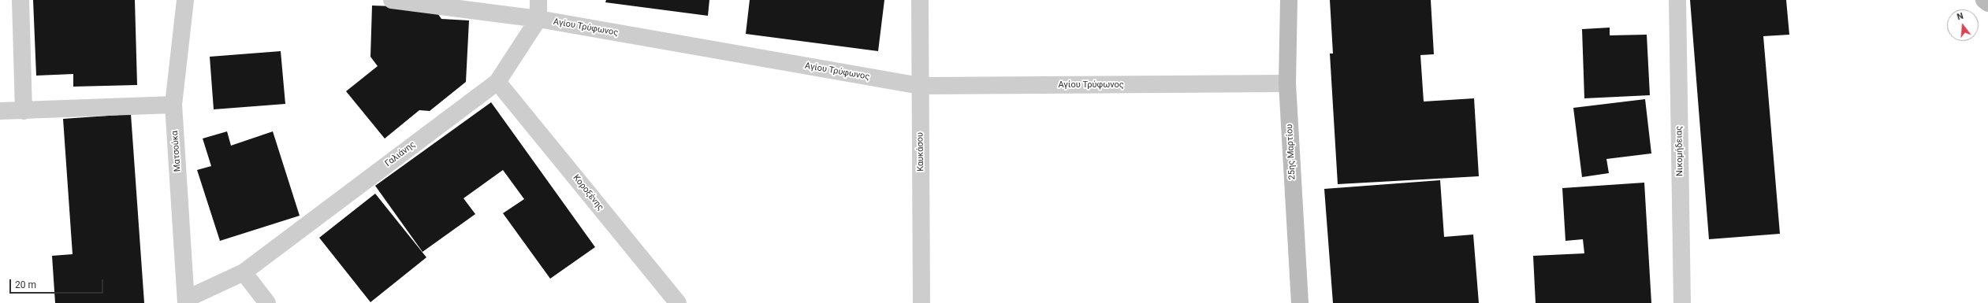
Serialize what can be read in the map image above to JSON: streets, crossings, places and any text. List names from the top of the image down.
{
  "streets": {
    "main road": ["25ης Μαρτίου"],
    "street": [
      "Αγίου Τρύφωνος",
      "Ματσούκα",
      "Νικομήδειας",
      "Καυκάσου",
      "Γαλιάνης",
      "Κοροξένης"
    ]
  },
  "crossings": [
    ["Αγίου Τρύφωνος", "Καυκάσου"],
    ["Αγίου Τρύφωνος", "25ης Μαρτίου"],
    ["Αγίου Τρύφωνος", "Γαλιάνης"],
    ["Ματσούκα", "Γαλιάνης"],
    ["Γαλιάνης", "Κοροξένης"]
  ],
  "scale_bar": "20 m",
  "north": "top"
}
